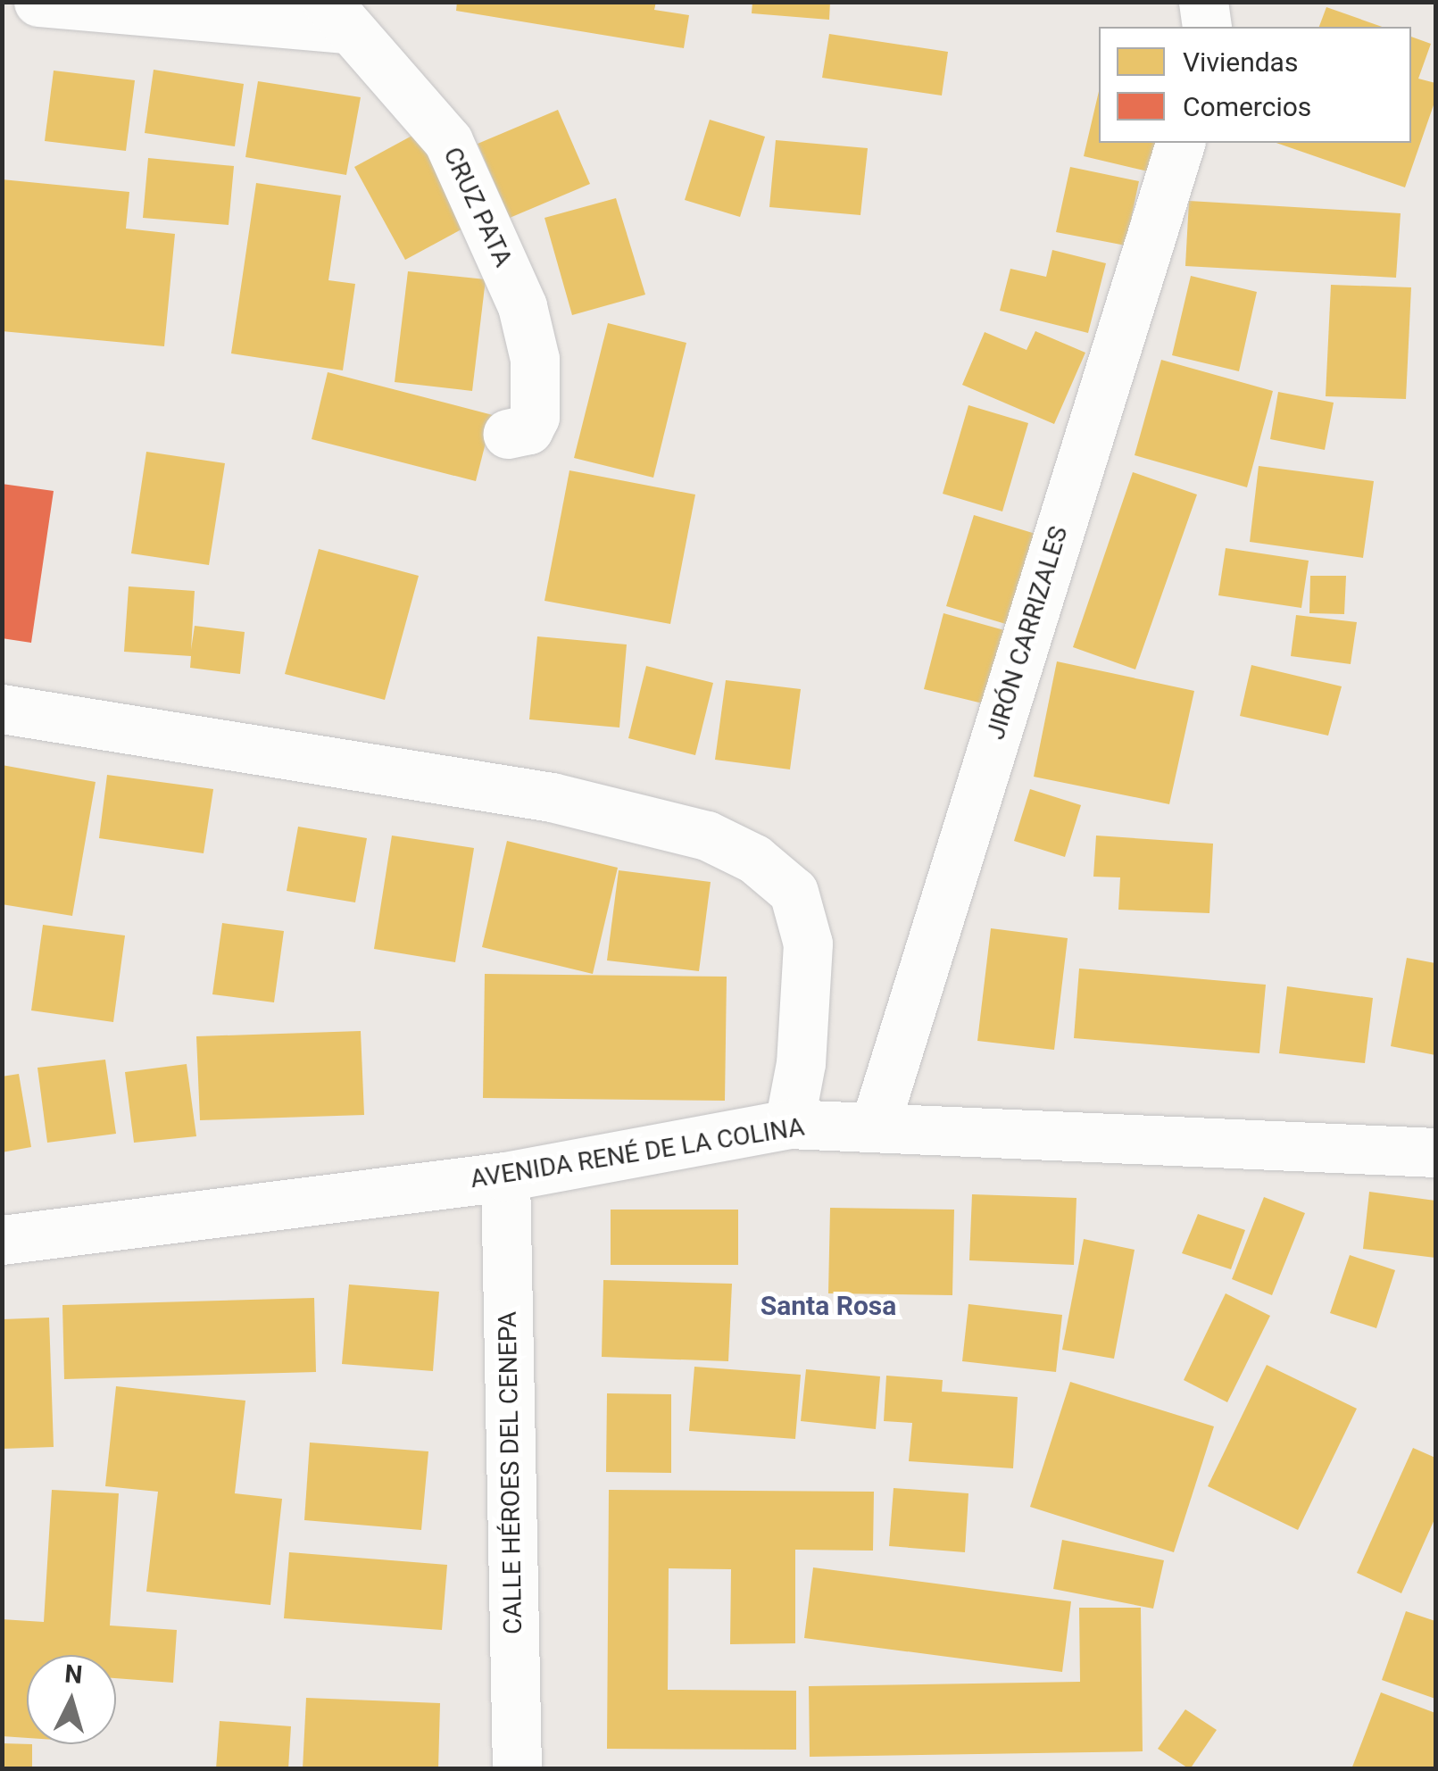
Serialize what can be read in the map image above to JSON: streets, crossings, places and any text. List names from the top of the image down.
{
  "streets": {
    "street": [
      "CRUZ PATA",
      "JIRÓN CARRIZALES",
      "AVENIDA RENÉ DE LA COLINA",
      "CALLE HÉROES DEL CENEPA"
    ]
  },
  "crossings": [
    ["JIRÓN CARRIZALES", "AVENIDA RENÉ DE LA COLINA"],
    ["AVENIDA RENÉ DE LA COLINA", "CALLE HÉROES DEL CENEPA"]
  ],
  "districts": ["Santa Rosa"],
  "legend": ["Viviendas", "Comercios"],
  "north": "top"
}
